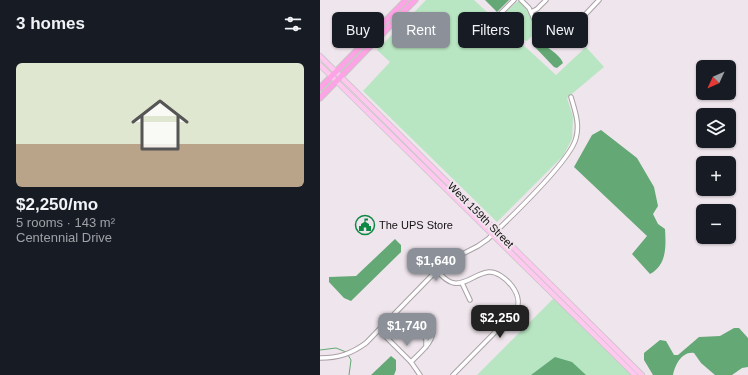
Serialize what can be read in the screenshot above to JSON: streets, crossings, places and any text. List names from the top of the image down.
{
  "streets": {
    "main road": ["West 159th Street"]
  },
  "places": {
    "public building": ["The UPS Store"]
  },
  "north": "bottom left",
  "page": {
    "heading": "3 homes",
    "chip": [
      "Buy",
      "Rent",
      "Filters",
      "New"
    ],
    "list": [
      {
        "name": "$2,250/mo",
        "note": "5 rooms · 143 m² · Centennial Drive"
      }
    ],
    "map_buttons": ["+", "−"],
    "price": ["$1,640", "$2,250", "$1,740"]
  }
}
